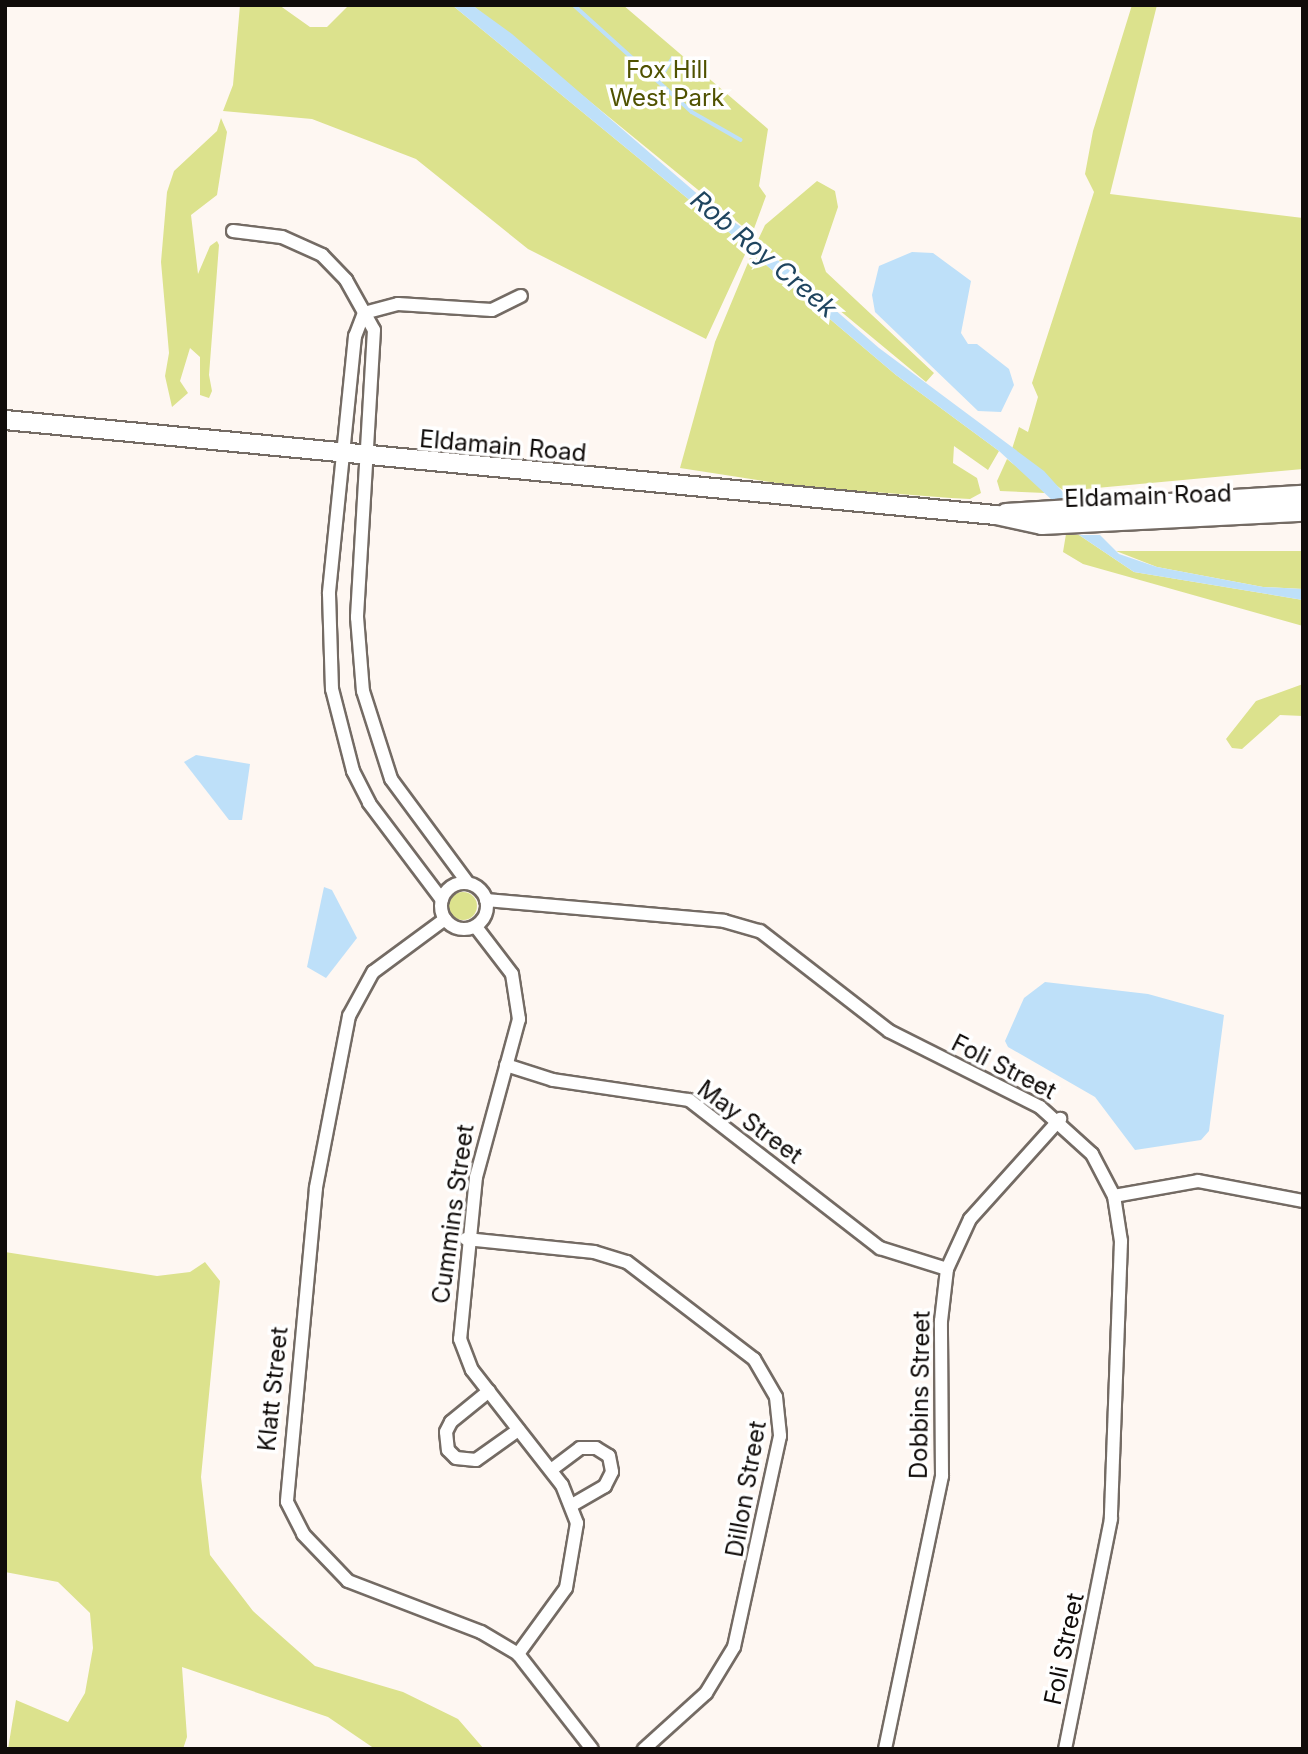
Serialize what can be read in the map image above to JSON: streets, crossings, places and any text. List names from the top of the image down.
{
  "streets": {
    "main road": ["Eldamain Road"],
    "street": [
      "Foli Street",
      "May Street",
      "Cummins Street",
      "Klatt Street",
      "Dobbins Street",
      "Dillon Street"
    ]
  },
  "crossings": [
    ["Foli Street", "Cummins Street"],
    ["Foli Street", "Klatt Street"],
    ["Foli Street", "Dobbins Street"],
    ["May Street", "Cummins Street"],
    ["May Street", "Dobbins Street"],
    ["Cummins Street", "Klatt Street"],
    ["Cummins Street", "Dillon Street"]
  ],
  "water": ["Rob Roy Creek"],
  "parks": ["Fox Hill West Park"]
}
